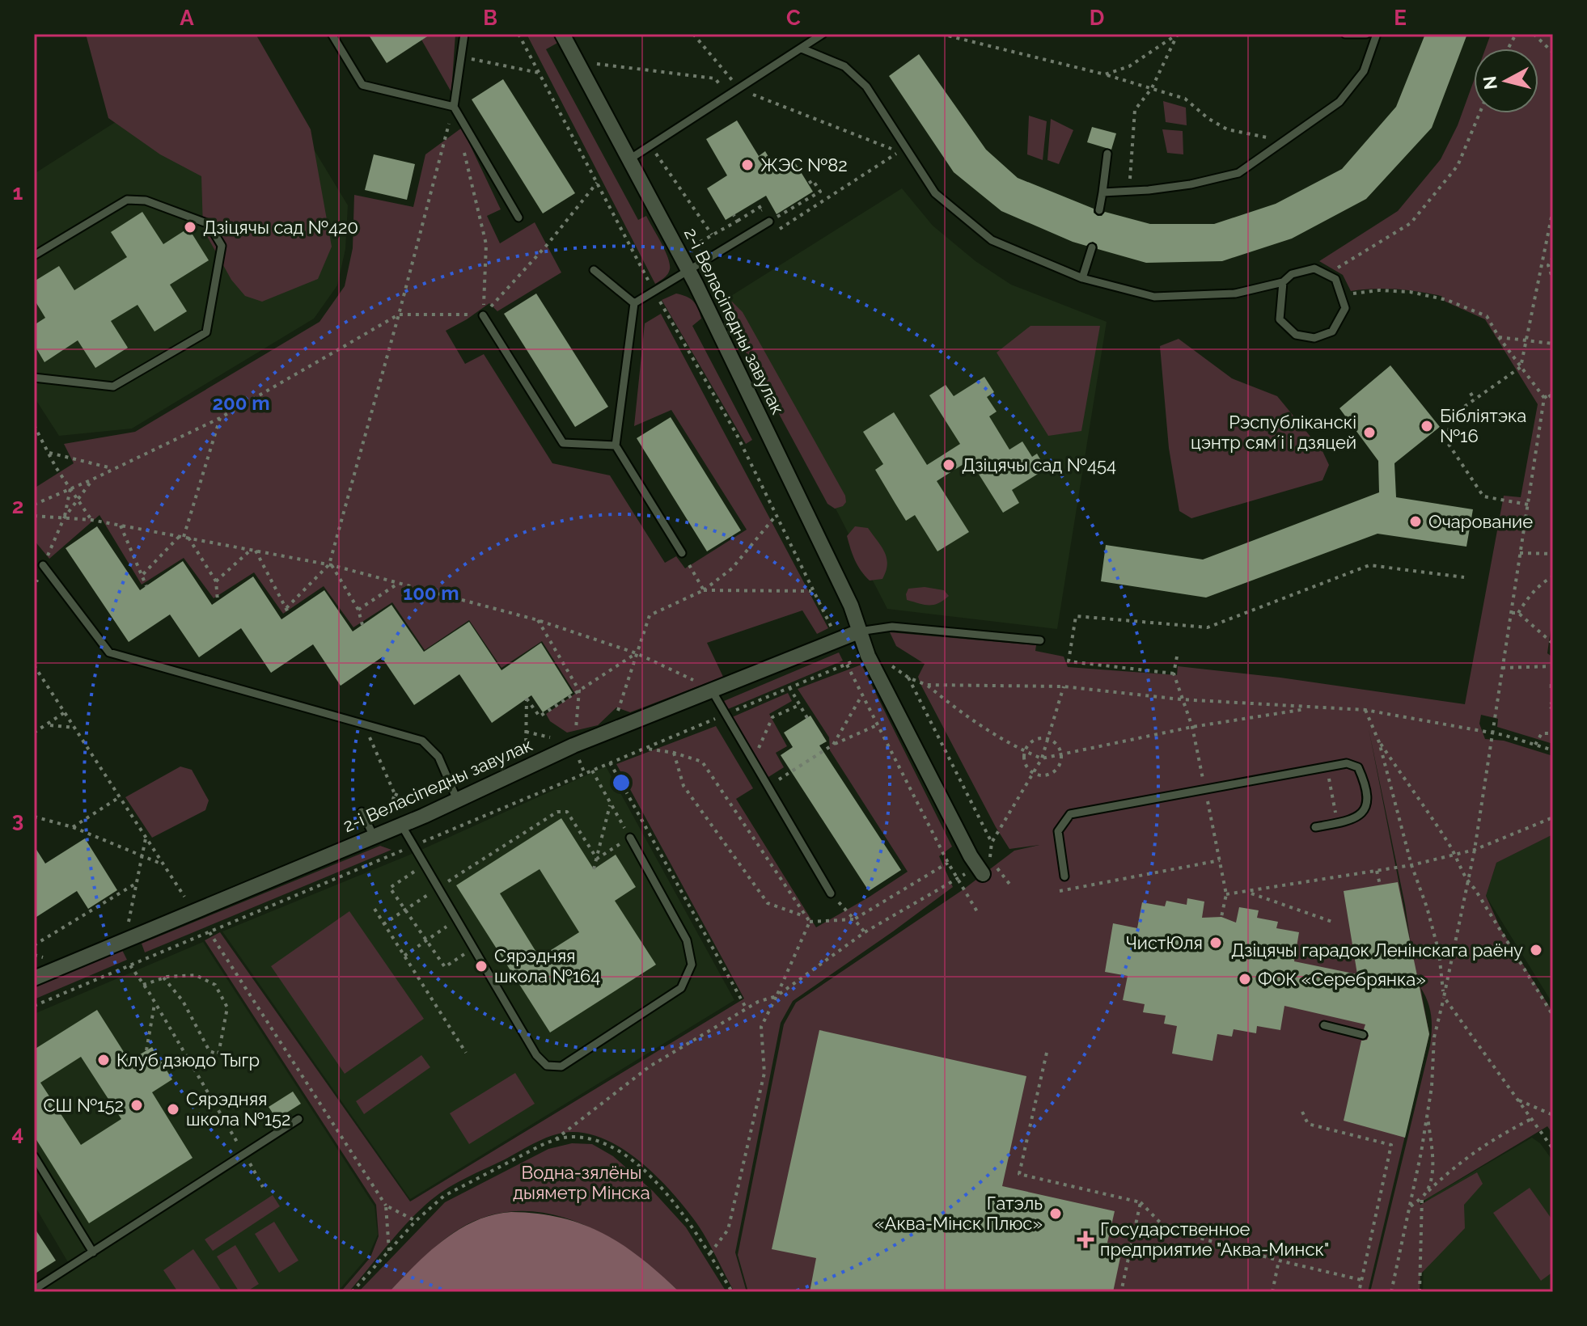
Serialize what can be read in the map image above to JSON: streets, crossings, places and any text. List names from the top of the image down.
{
  "streets": {
    "street": ["2-і Веласіпедны завулак"]
  },
  "parks": ["Водна-зялёны дыяметр Мінска"],
  "places": {
    "other": [
      "ЖЭС №82",
      "Дзіцячы сад №420",
      "Бібліятэка №16",
      "Рэспубліканскі цэнтр сямʼі і дзяцей",
      "Дзіцячы сад №454",
      "Очарование",
      "ЧистЮля",
      "Дзіцячы гарадок Ленінскага раёну",
      "Сярэдняя школа №164",
      "ФОК «Серебрянка»",
      "Клуб дзюдо Тыгр",
      "СШ №152",
      "Сярэдняя школа №152",
      "Гатэль «Аква-Мінск Плюс»"
    ],
    "health": ["Государственное предприятие \"Аква-Минск\""]
  },
  "north": "left",
  "grid": {
    "columns": [
      "A",
      "B",
      "C",
      "D",
      "E"
    ],
    "rows": [
      "1",
      "2",
      "3",
      "4"
    ]
  },
  "rings": ["200 m", "100 m"]
}
